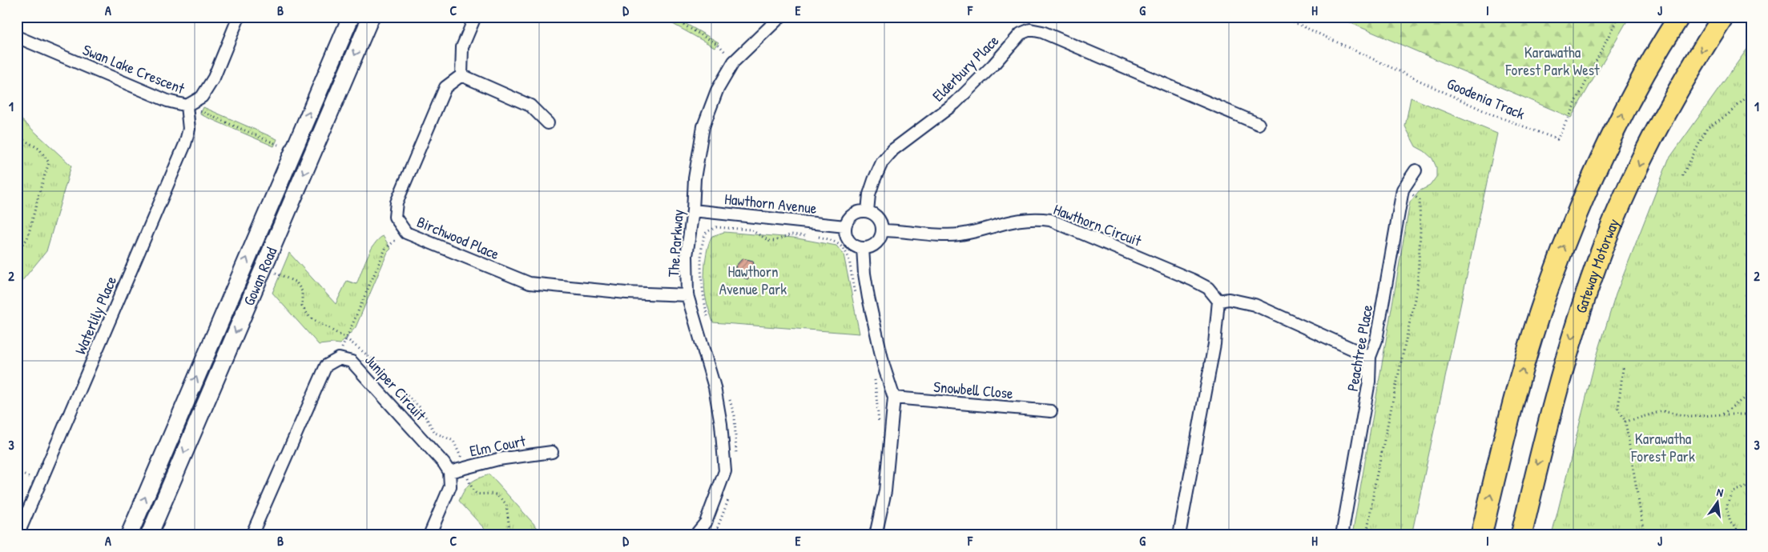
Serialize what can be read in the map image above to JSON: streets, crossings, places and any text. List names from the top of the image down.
{
  "streets": {
    "highway": ["Gateway Motorway"],
    "main road": ["Gowan Road"],
    "street": [
      "Elderbury Place",
      "Swan Lake Crescent",
      "Hawthorn Avenue",
      "Hawthorn Circuit",
      "Birchwood Place",
      "The Parkway",
      "Waterlily Place",
      "Peachtree Place",
      "Juniper Circuit",
      "Snowbell Close",
      "Elm Court"
    ],
    "path": ["Goodenia Track"]
  },
  "crossings": [
    ["Elderbury Place", "Hawthorn Avenue"],
    ["Elderbury Place", "Hawthorn Circuit"],
    ["Swan Lake Crescent", "Waterlily Place"],
    ["Hawthorn Avenue", "Hawthorn Circuit"],
    ["Hawthorn Avenue", "The Parkway"],
    ["Birchwood Place", "The Parkway"],
    ["Juniper Circuit", "Elm Court"]
  ],
  "parks": ["Karawatha Forest Park West", "Hawthorn Avenue Park", "Karawatha Forest Park"],
  "north": "top",
  "grid": {
    "columns": [
      "A",
      "B",
      "C",
      "D",
      "E",
      "F",
      "G",
      "H",
      "I",
      "J"
    ],
    "rows": ["1", "2", "3"]
  }
}
